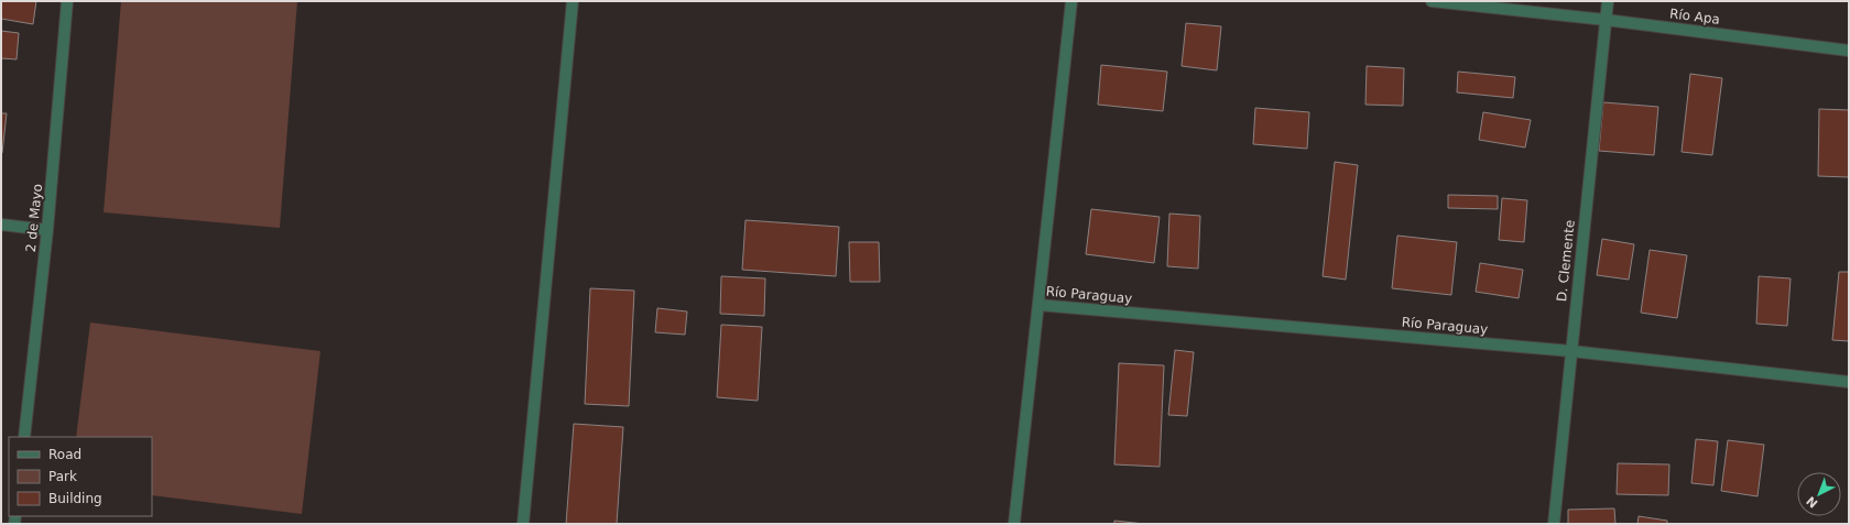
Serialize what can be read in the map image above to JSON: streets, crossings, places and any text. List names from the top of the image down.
{
  "streets": {
    "street": [
      "Río Apa",
      "2 de Mayo",
      "D. Clemente",
      "Río Paraguay"
    ]
  },
  "crossings": [
    ["Río Apa", "D. Clemente"],
    ["D. Clemente", "Río Paraguay"]
  ],
  "legend": ["Road", "Park", "Building"],
  "north": "bottom left"
}
